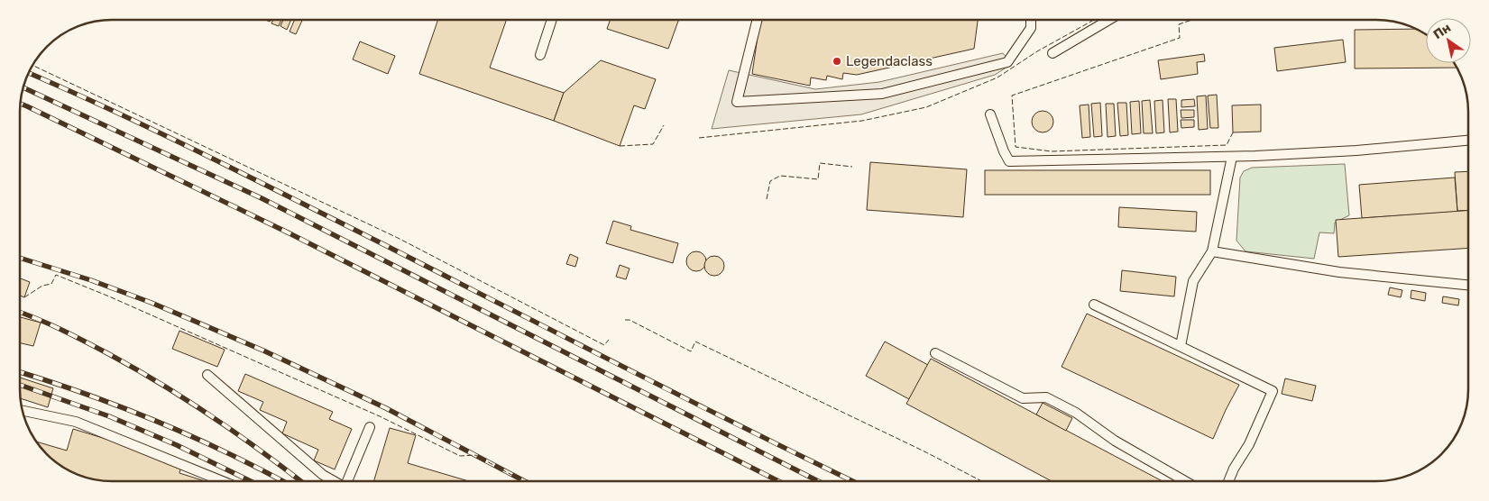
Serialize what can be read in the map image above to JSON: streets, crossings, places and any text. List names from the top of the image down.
{
  "places": ["Legendaclass"],
  "north": "top left"
}
